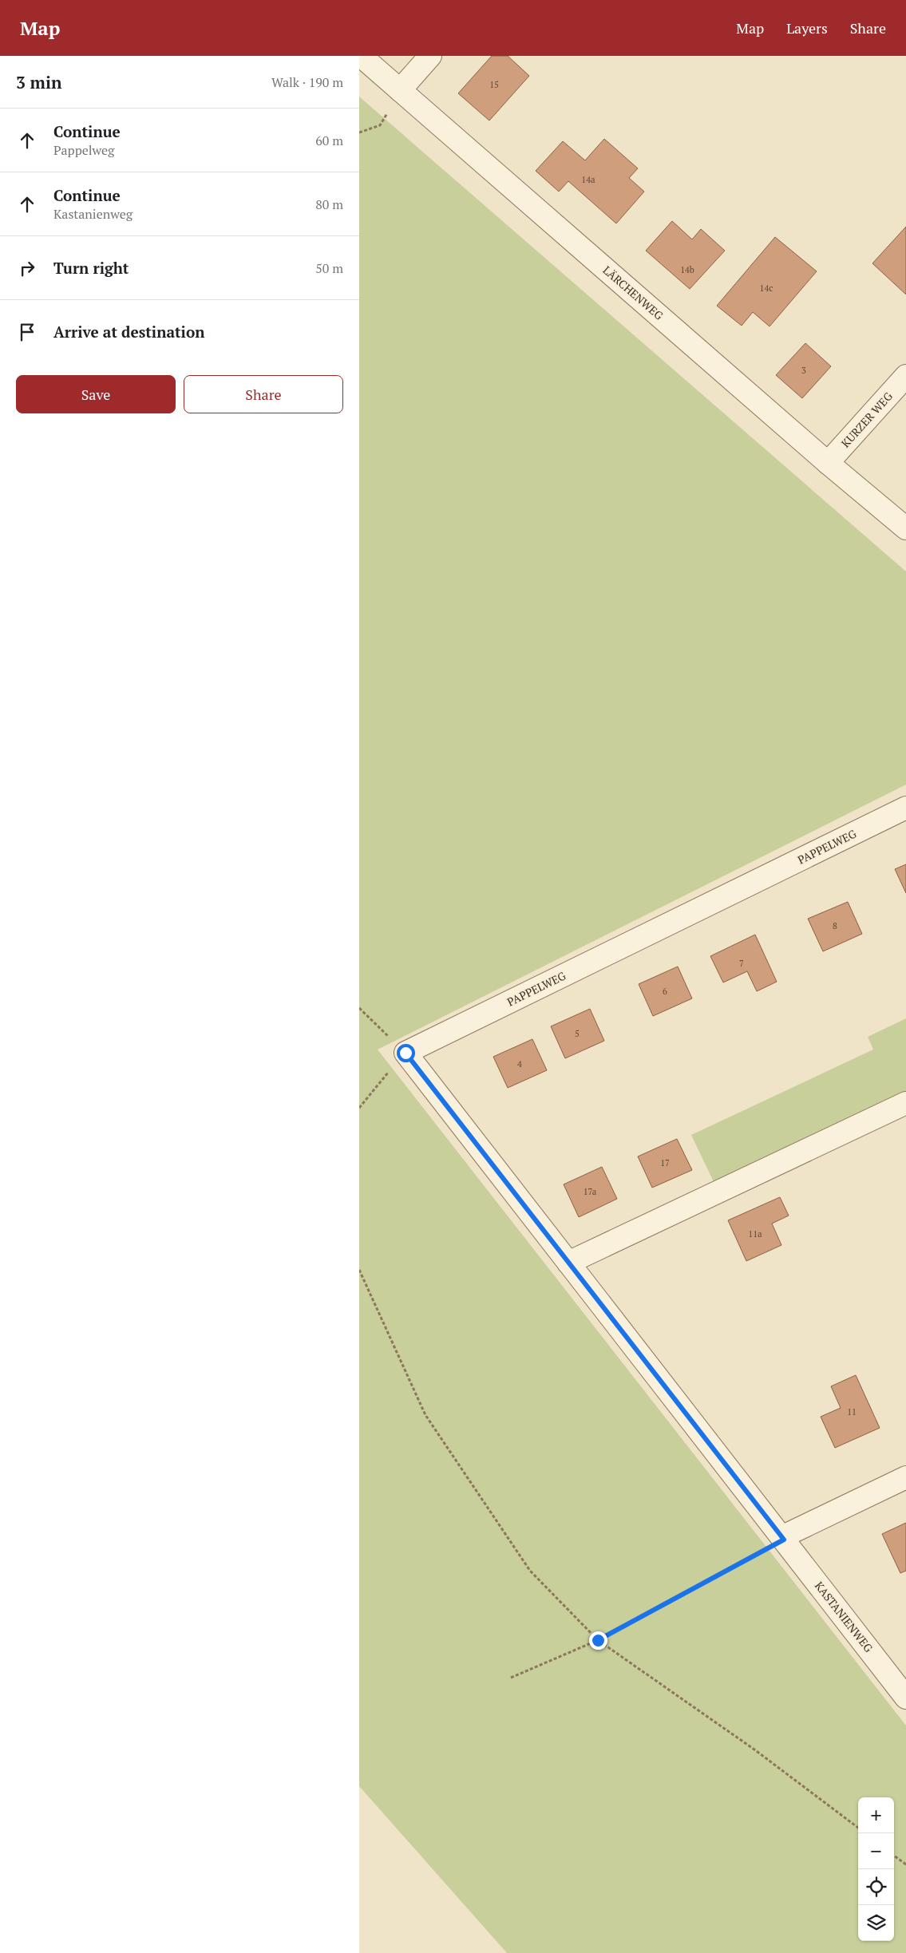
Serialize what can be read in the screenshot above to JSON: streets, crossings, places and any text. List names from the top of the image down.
{
  "streets": {
    "street": [
      "LÄRCHENWEG",
      "KURZER WEG",
      "PAPPELWEG",
      "KASTANIENWEG"
    ]
  },
  "crossings": [
    ["LÄRCHENWEG", "KURZER WEG"]
  ],
  "house_numbers": [
    "15",
    "14a",
    "14b",
    "14c",
    "3",
    "8",
    "7",
    "6",
    "5",
    "4",
    "17",
    "17a",
    "11a",
    "11"
  ],
  "page": {
    "header": "Map",
    "nav": ["Map", "Layers", "Share"],
    "heading": ["3 min", "Walk · 190 m"],
    "list": [
      ["Continue", "Pappelweg", "60 m"],
      ["Continue", "Kastanienweg", "80 m"],
      ["Turn right", "50 m"],
      "Arrive at destination"
    ],
    "buttons": ["Save", "Share"],
    "map_buttons": ["+", "−"]
  }
}
